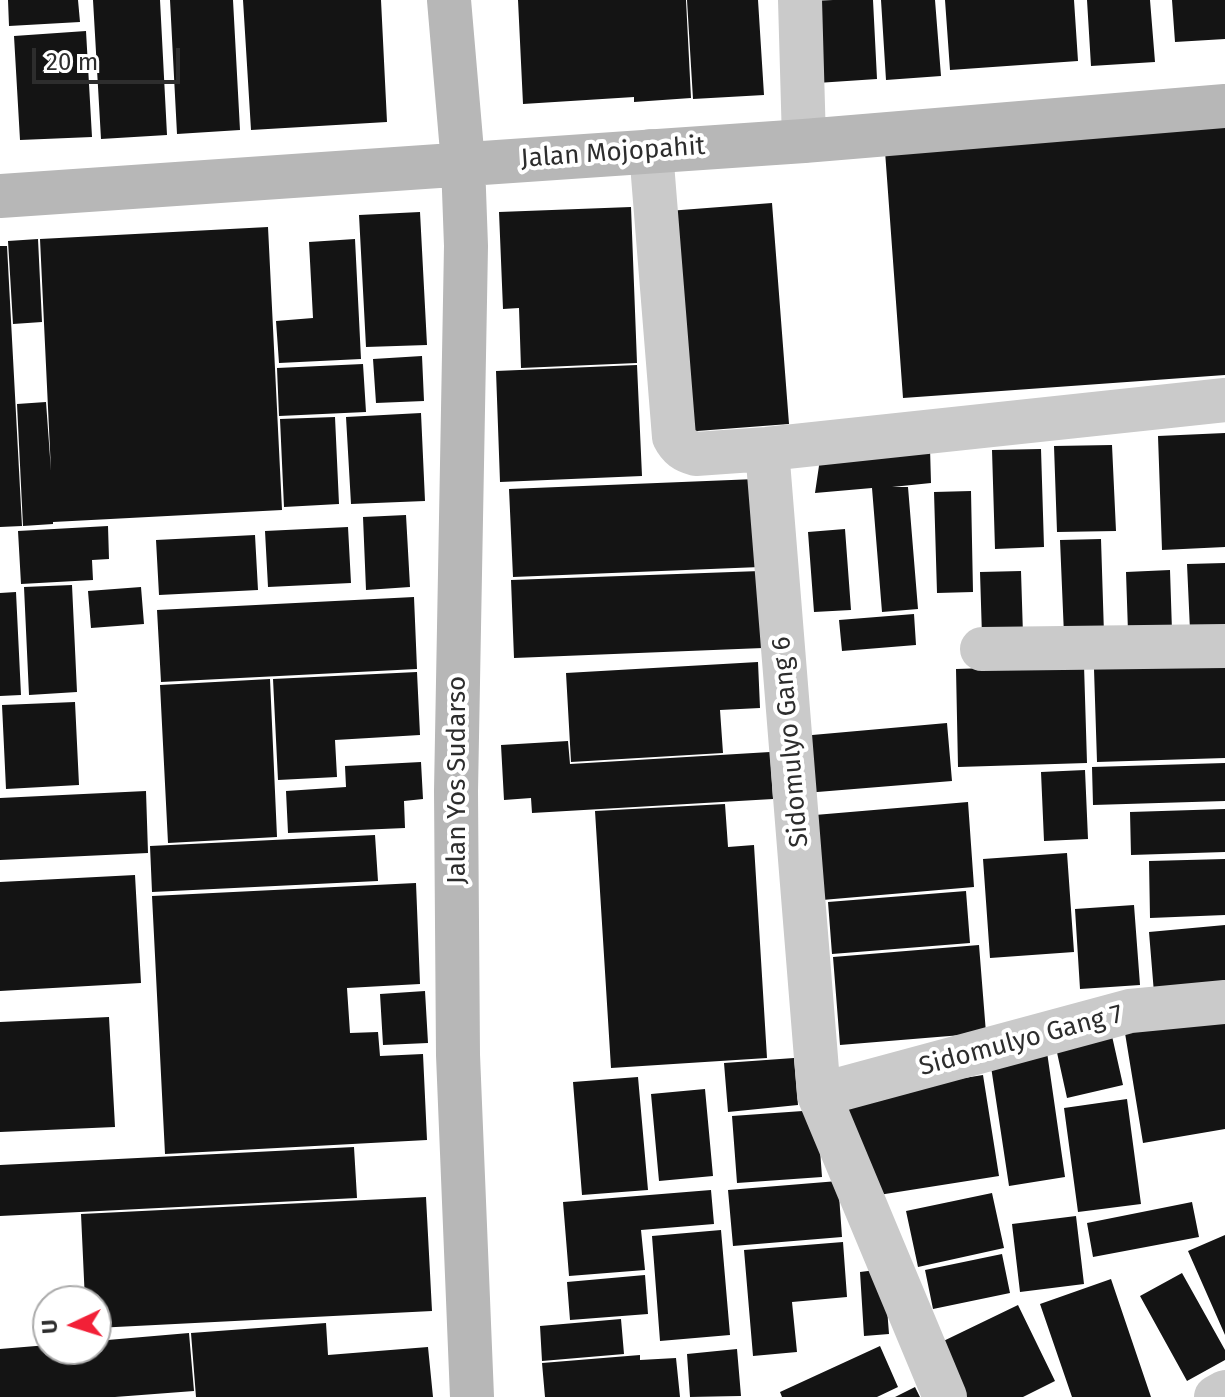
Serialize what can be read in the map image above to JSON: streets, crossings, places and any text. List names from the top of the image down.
{
  "streets": {
    "street": [
      "Jalan Mojopahit",
      "Sidomulyo Gang 6",
      "Jalan Yos Sudarso",
      "Sidomulyo Gang 7"
    ]
  },
  "crossings": [
    ["Jalan Mojopahit", "Jalan Yos Sudarso"],
    ["Sidomulyo Gang 6", "Sidomulyo Gang 7"]
  ],
  "scale_bar": "20 m",
  "north": "left"
}
